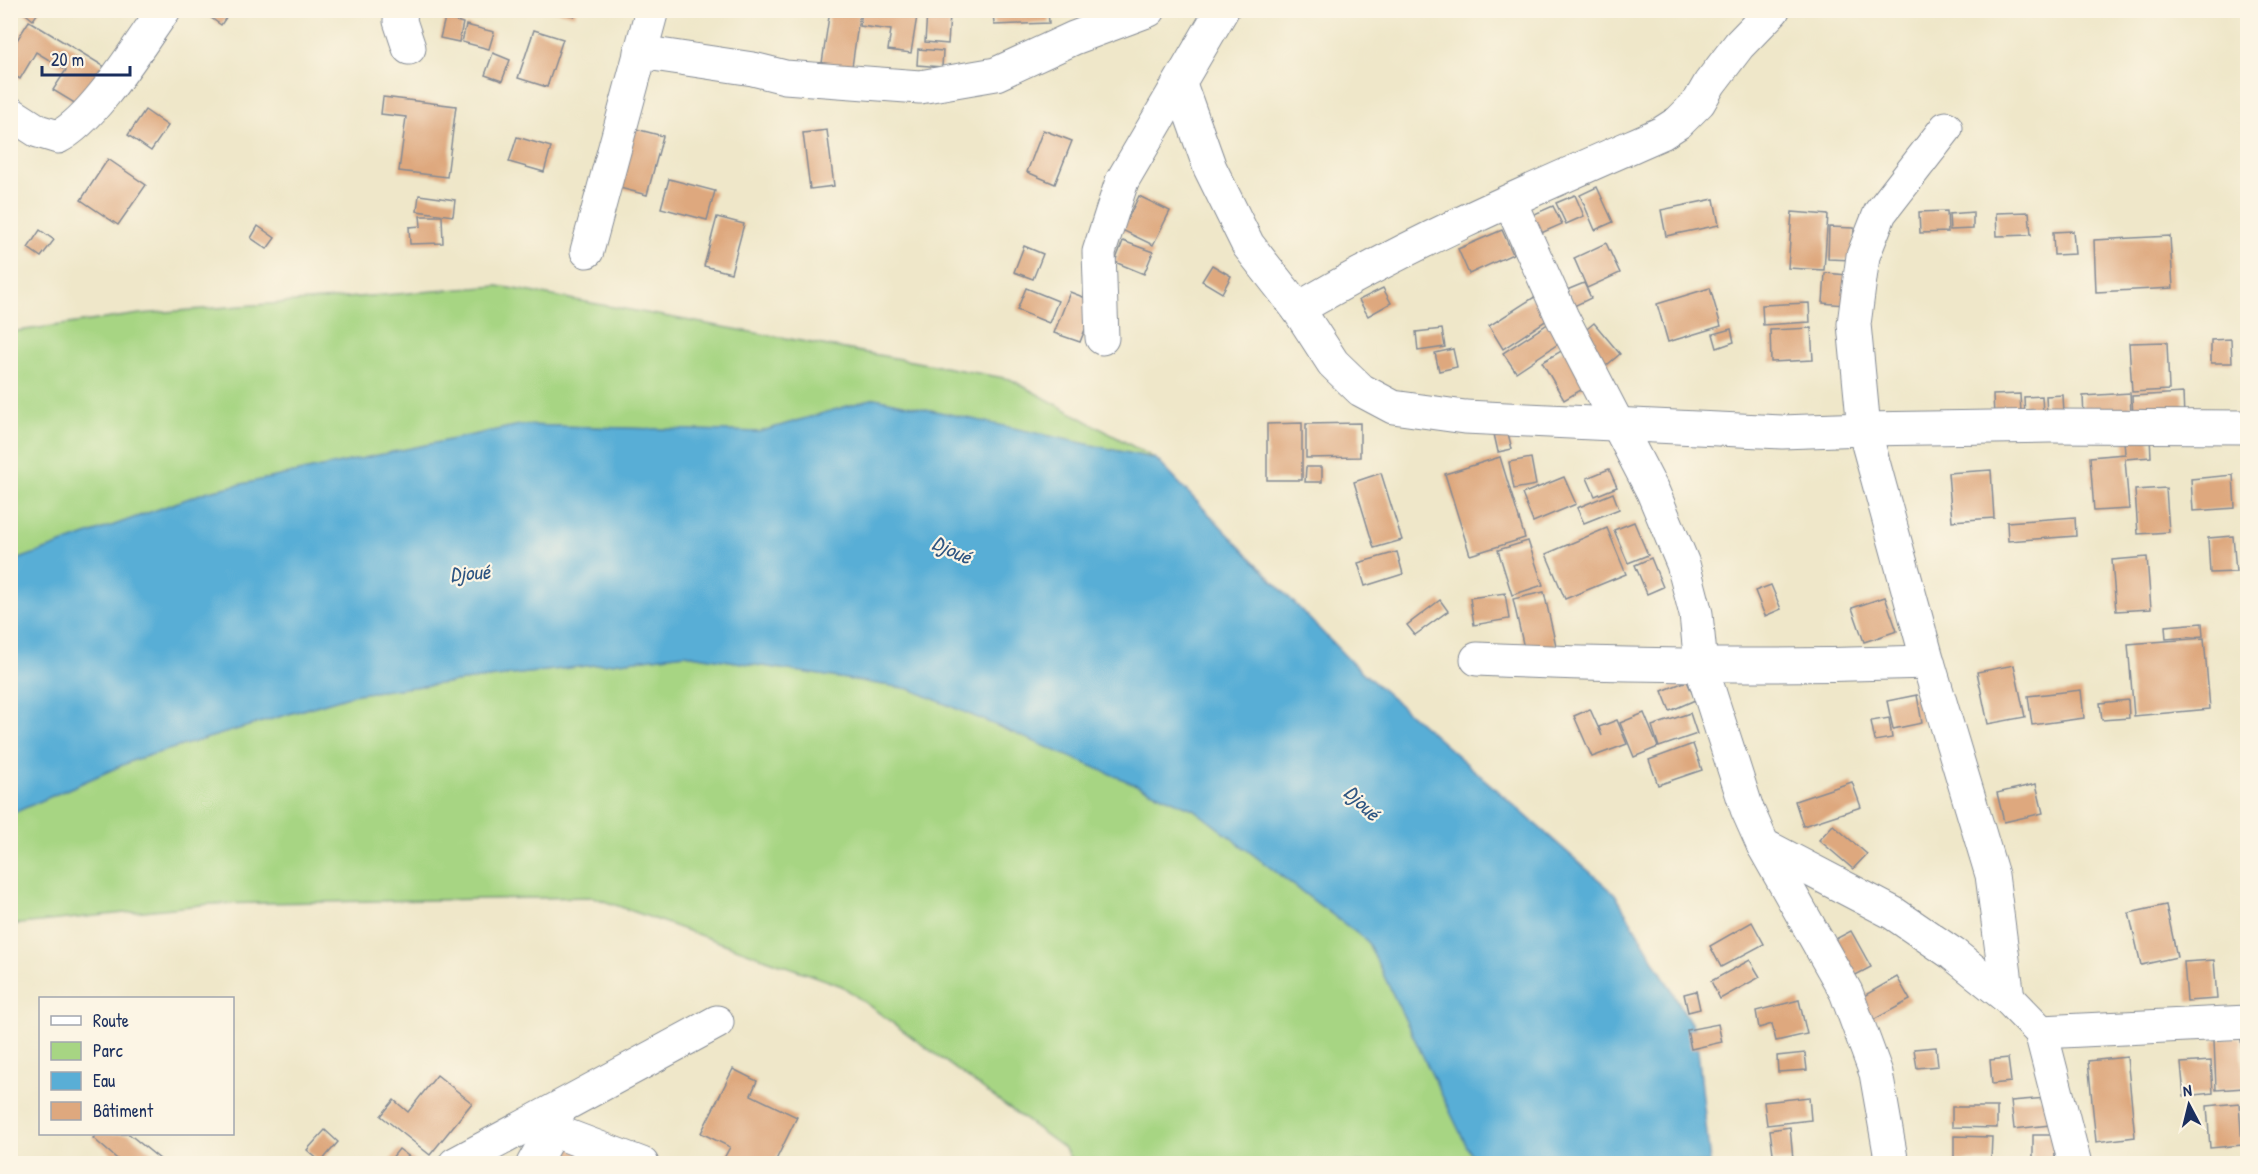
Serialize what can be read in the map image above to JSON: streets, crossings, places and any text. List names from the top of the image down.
{
  "water": ["Djoué"],
  "legend": [
    "Route",
    "Parc",
    "Eau",
    "Bâtiment"
  ],
  "scale_bar": "20 m",
  "north": "top"
}
